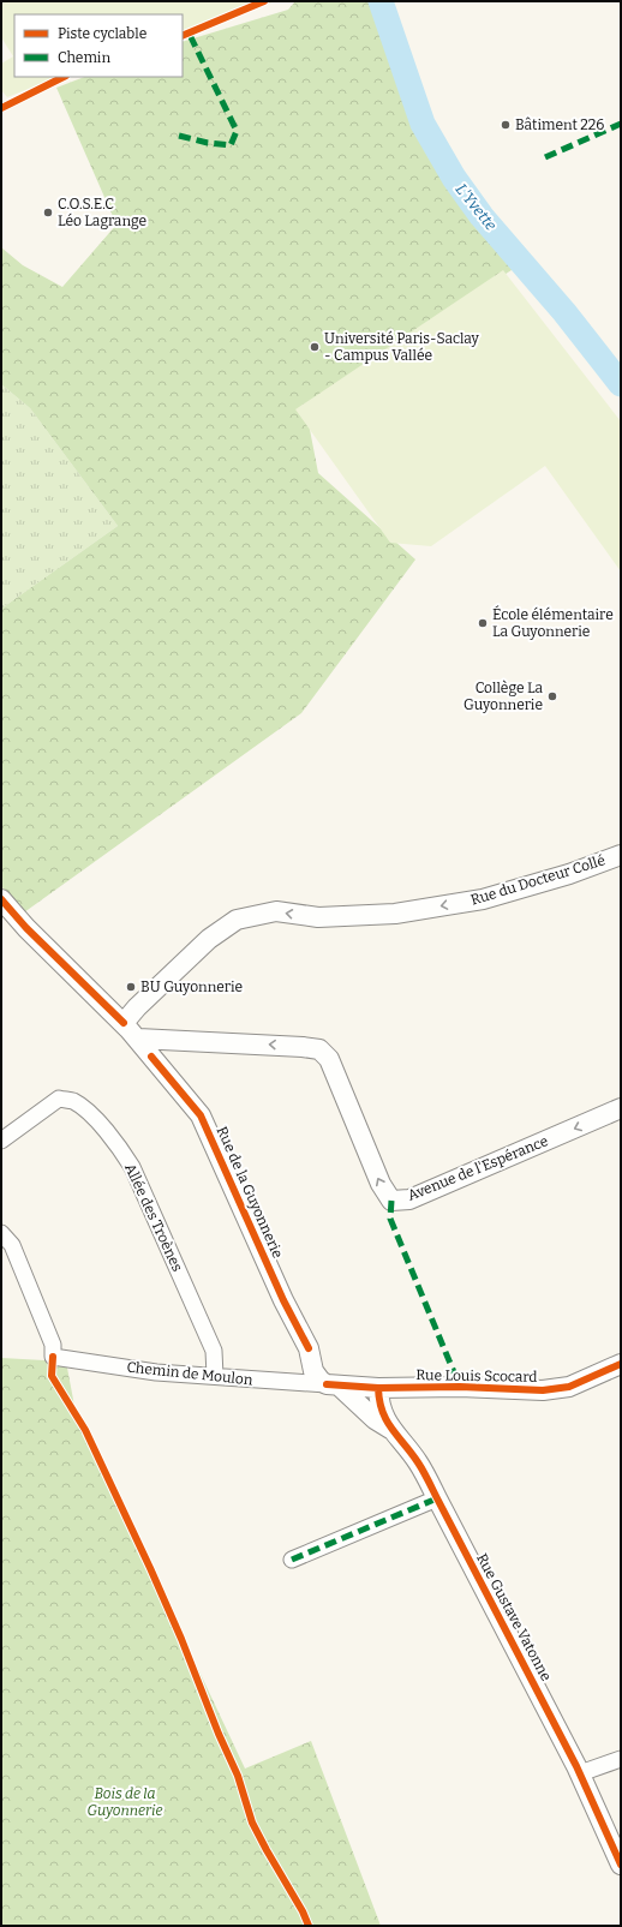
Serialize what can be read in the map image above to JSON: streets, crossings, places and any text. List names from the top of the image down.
{
  "streets": {
    "street": [
      "Rue du Docteur Collé",
      "Avenue de l'Espérance",
      "Rue de la Guyonnerie",
      "Allée des Troènes",
      "Chemin de Moulon",
      "Rue Louis Scocard",
      "Rue Gustave Vatonne"
    ]
  },
  "crossings": [
    ["Rue du Docteur Collé", "Rue de la Guyonnerie"],
    ["Avenue de l'Espérance", "Rue de la Guyonnerie"],
    ["Rue de la Guyonnerie", "Chemin de Moulon"],
    ["Rue de la Guyonnerie", "Rue Louis Scocard"],
    ["Rue de la Guyonnerie", "Rue Gustave Vatonne"],
    ["Allée des Troènes", "Chemin de Moulon"],
    ["Chemin de Moulon", "Rue Louis Scocard"],
    ["Chemin de Moulon", "Rue Gustave Vatonne"],
    ["Rue Louis Scocard", "Rue Gustave Vatonne"]
  ],
  "one_way": ["Rue du Docteur Collé", "Avenue de l'Espérance"],
  "water": ["L'Yvette"],
  "parks": ["Bois de la Guyonnerie"],
  "places": [
    "Bâtiment 226",
    "C.O.S.E.C Léo Lagrange",
    "Université Paris-Saclay - Campus Vallée",
    "École élémentaire La Guyonnerie",
    "Collège La Guyonnerie",
    "BU Guyonnerie"
  ],
  "legend": ["Piste cyclable", "Chemin"]
}
